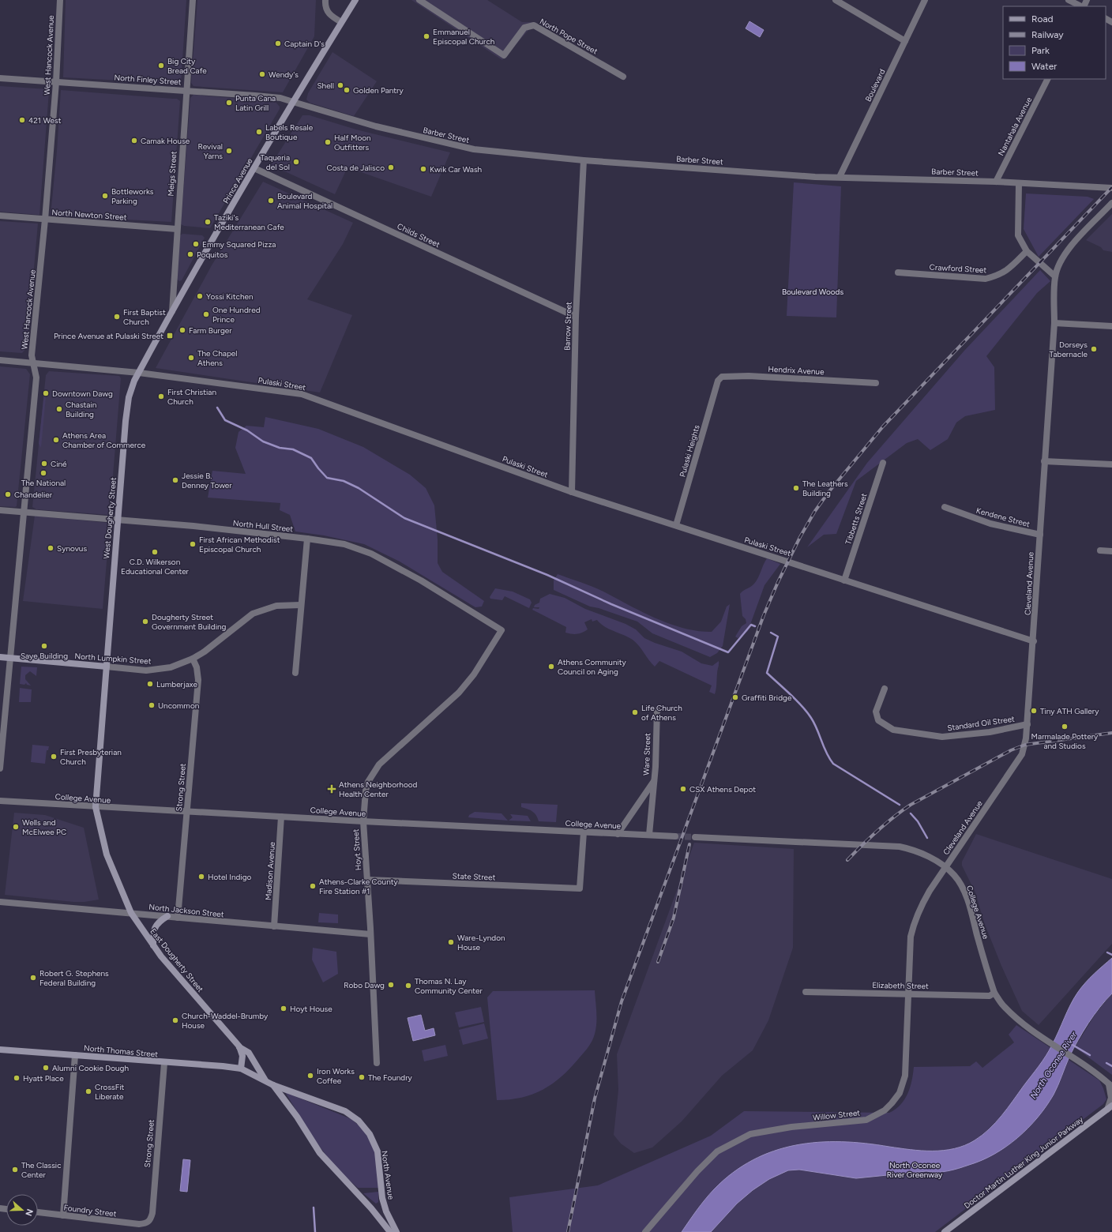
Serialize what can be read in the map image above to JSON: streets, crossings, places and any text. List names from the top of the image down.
{
  "streets": {
    "main road": [
      "Prince Avenue",
      "West Dougherty Street",
      "North Lumpkin Street",
      "East Dougherty Street",
      "North Thomas Street",
      "Doctor Martin Luther King Junior Parkway",
      "North Avenue"
    ],
    "street": [
      "North Pope Street",
      "West Hancock Avenue",
      "North Finley Street",
      "Boulevard",
      "Nantahala Avenue",
      "Barber Street",
      "Meigs Street",
      "North Newton Street",
      "Childs Street",
      "Crawford Street",
      "Barrow Street",
      "Hendrix Avenue",
      "Pulaski Street",
      "Pulaski Heights",
      "Kendene Street",
      "Tibbetts Street",
      "North Hull Street",
      "Cleveland Avenue",
      "Standard Oil Street",
      "Ware Street",
      "Strong Street",
      "College Avenue",
      "Hoyt Street",
      "Madison Avenue",
      "State Street",
      "North Jackson Street",
      "Elizabeth Street",
      "Willow Street",
      "Foundry Street"
    ]
  },
  "crossings": [
    ["West Hancock Avenue", "North Finley Street"],
    ["West Hancock Avenue", "North Newton Street"],
    ["West Hancock Avenue", "Pulaski Street"],
    ["West Hancock Avenue", "North Hull Street"],
    ["West Hancock Avenue", "North Lumpkin Street"],
    ["North Finley Street", "Barber Street"],
    ["North Finley Street", "Meigs Street"],
    ["North Finley Street", "Prince Avenue"],
    ["Boulevard", "Barber Street"],
    ["Nantahala Avenue", "Barber Street"],
    ["Barber Street", "Prince Avenue"],
    ["Barber Street", "Barrow Street"],
    ["Meigs Street", "Prince Avenue"],
    ["Meigs Street", "North Newton Street"],
    ["Prince Avenue", "Childs Street"],
    ["Prince Avenue", "Pulaski Street"],
    ["Prince Avenue", "West Dougherty Street"],
    ["Childs Street", "Barrow Street"],
    ["Barrow Street", "Pulaski Street"],
    ["Hendrix Avenue", "Pulaski Heights"],
    ["Pulaski Street", "Pulaski Heights"],
    ["Pulaski Street", "West Dougherty Street"],
    ["Pulaski Street", "Tibbetts Street"],
    ["Pulaski Street", "Cleveland Avenue"],
    ["Kendene Street", "Cleveland Avenue"],
    ["West Dougherty Street", "North Hull Street"],
    ["West Dougherty Street", "North Lumpkin Street"],
    ["West Dougherty Street", "East Dougherty Street"],
    ["North Hull Street", "Hoyt Street"],
    ["Cleveland Avenue", "Standard Oil Street"],
    ["Cleveland Avenue", "College Avenue"],
    ["Cleveland Avenue", "Willow Street"],
    ["North Lumpkin Street", "Strong Street"],
    ["North Lumpkin Street", "East Dougherty Street"],
    ["Ware Street", "College Avenue"],
    ["Strong Street", "College Avenue"],
    ["Strong Street", "North Jackson Street"],
    ["Strong Street", "North Thomas Street"],
    ["Strong Street", "Foundry Street"],
    ["College Avenue", "Hoyt Street"],
    ["College Avenue", "Madison Avenue"],
    ["College Avenue", "State Street"],
    ["College Avenue", "East Dougherty Street"],
    ["College Avenue", "Elizabeth Street"],
    ["College Avenue", "Willow Street"],
    ["Hoyt Street", "State Street"],
    ["Hoyt Street", "North Jackson Street"],
    ["Madison Avenue", "North Jackson Street"],
    ["North Jackson Street", "East Dougherty Street"],
    ["East Dougherty Street", "North Avenue"],
    ["Elizabeth Street", "Willow Street"],
    ["North Thomas Street", "North Avenue"]
  ],
  "water": ["North Oconee River"],
  "parks": ["Boulevard Woods", "North Oconee River Greenway"],
  "places": {
    "other": [
      "Emmanuel Episcopal Church",
      "Captain D's",
      "Big City Bread Cafe",
      "Wendy's",
      "Shell",
      "Golden Pantry",
      "Punta Cana Latin Grill",
      "421 West",
      "Labels Resale Boutique",
      "Camak House",
      "Half Moon Outfitters",
      "Revival Yarns",
      "Taqueria del Sol",
      "Costa de Jalisco",
      "Kwik Car Wash",
      "Bottleworks Parking",
      "Boulevard Animal Hospital",
      "Taziki's Mediterranean Cafe",
      "Emmy Squared Pizza",
      "Poquitos",
      "Yossi Kitchen",
      "One Hundred Prince",
      "First Baptist Church",
      "Farm Burger",
      "Dorseys Tabernacle",
      "The Chapel Athens",
      "Downtown Dawg",
      "First Christian Church",
      "Chastain Building",
      "Athens Area Chamber of Commerce",
      "Ciné",
      "The National",
      "Jessie B. Denney Tower",
      "The Leathers Building",
      "Chandelier",
      "First African Methodist Episcopal Church",
      "Synovus",
      "C.D. Wilkerson Educational Center",
      "Dougherty Street Government Building",
      "Saye Building",
      "Athens Community Council on Aging",
      "Lumberjaxe",
      "Graffiti Bridge",
      "Uncommon",
      "Tiny ATH Gallery",
      "Life Church of Athens",
      "Marmalade Pottery and Studios",
      "First Presbyterian Church",
      "CSX Athens Depot",
      "Wells and McElwee PC",
      "Hotel Indigo",
      "Athens-Clarke County Fire Station #1",
      "Ware-Lyndon House",
      "Robert G. Stephens Federal Building",
      "Robo Dawg",
      "Thomas N. Lay Community Center",
      "Hoyt House",
      "Church-Waddel-Brumby House",
      "Alumni Cookie Dough",
      "Iron Works Coffee",
      "The Foundry",
      "Hyatt Place",
      "CrossFit Liberate",
      "The Classic Center"
    ],
    "transit": ["Prince Avenue at Pulaski Street"],
    "health": ["Athens Neighborhood Health Center"]
  },
  "legend": [
    "Road",
    "Railway",
    "Park",
    "Water"
  ],
  "north": "right"
}
